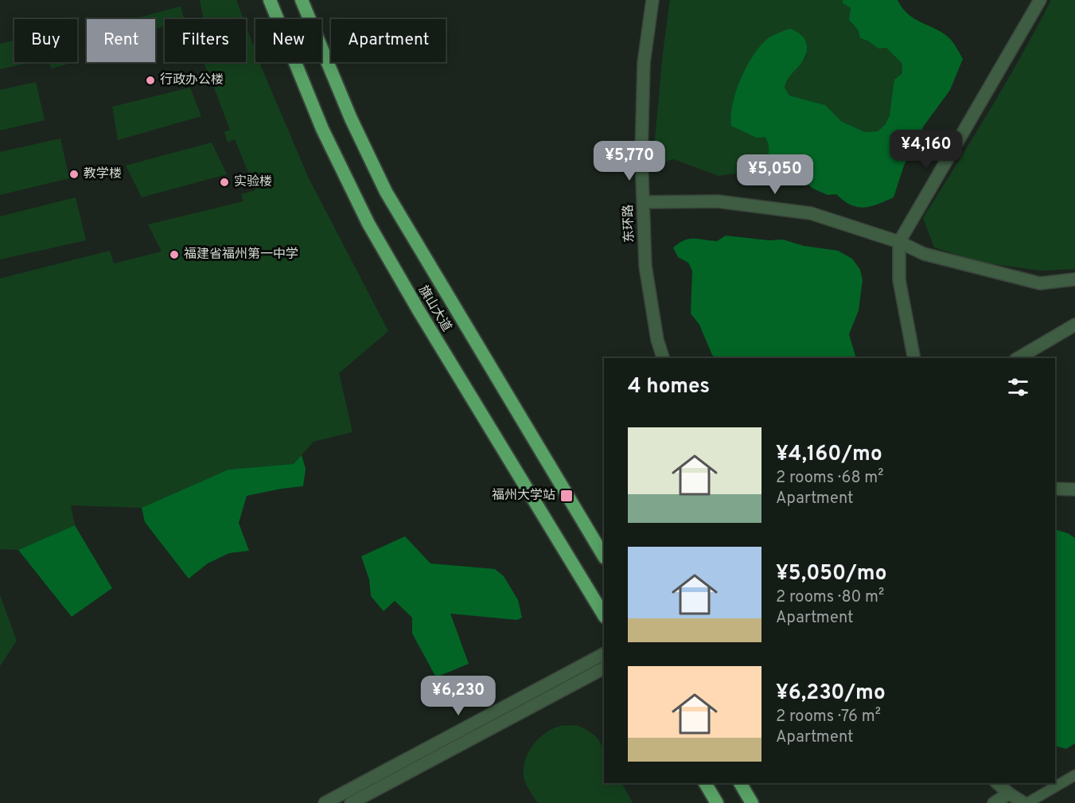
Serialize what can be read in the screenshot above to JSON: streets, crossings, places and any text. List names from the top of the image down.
{
  "streets": {
    "highway": ["旗山大道"],
    "street": ["东环路"]
  },
  "places": {
    "other": [
      "行政办公楼",
      "教学楼",
      "实验楼",
      "福建省福州第一中学"
    ],
    "transit": ["福州大学站"]
  },
  "page": {
    "chip": [
      "Buy",
      "Rent",
      "Filters",
      "New",
      "Apartment"
    ],
    "price": [
      "¥4,160",
      "¥5,770",
      "¥5,050",
      "¥6,230"
    ],
    "heading": "4 homes",
    "list": [
      {
        "name": "¥4,160/mo",
        "note": "2 rooms · 68 m² · Apartment"
      },
      {
        "name": "¥5,050/mo",
        "note": "2 rooms · 80 m² · Apartment"
      },
      {
        "name": "¥6,230/mo",
        "note": "2 rooms · 76 m² · Apartment"
      }
    ]
  }
}
